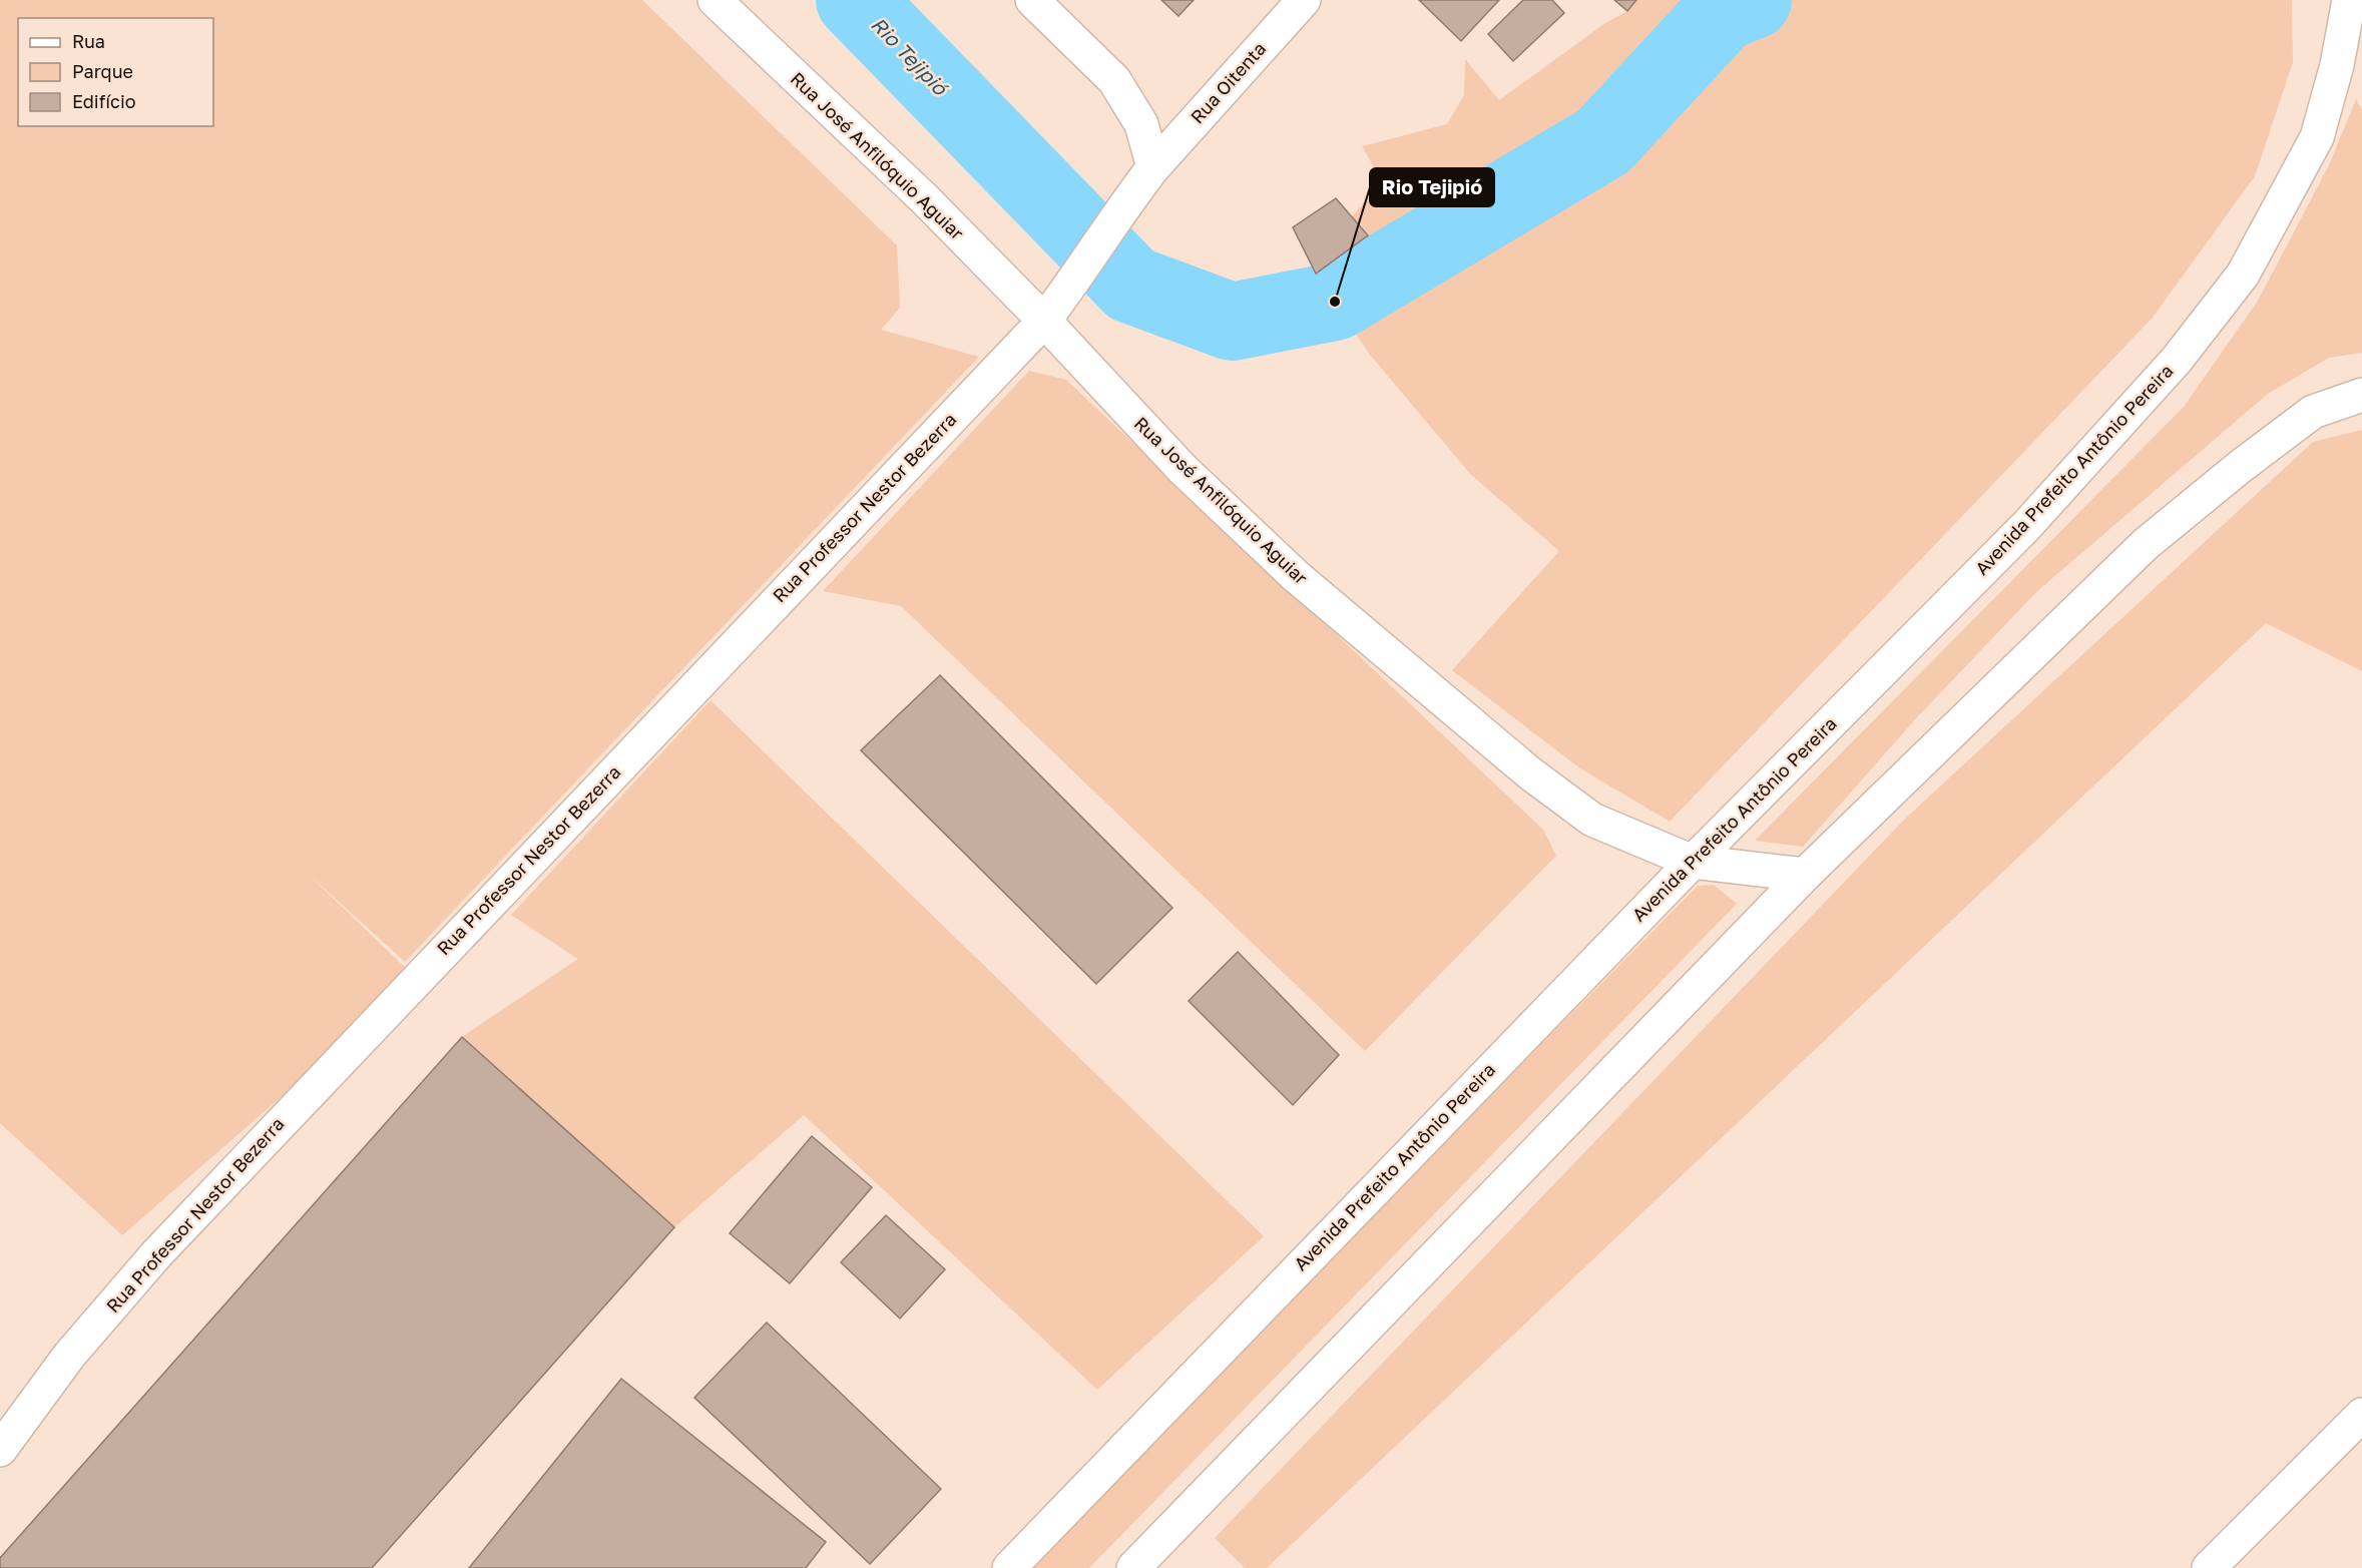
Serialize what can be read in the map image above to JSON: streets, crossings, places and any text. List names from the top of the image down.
{
  "streets": {
    "street": [
      "Rua Oitenta",
      "Rua José Anfilóquio Aguiar",
      "Avenida Prefeito Antônio Pereira",
      "Rua Professor Nestor Bezerra"
    ]
  },
  "crossings": [
    ["Rua Oitenta", "Rua Professor Nestor Bezerra"],
    ["Rua José Anfilóquio Aguiar", "Avenida Prefeito Antônio Pereira"],
    ["Rua José Anfilóquio Aguiar", "Rua Professor Nestor Bezerra"]
  ],
  "water": ["Rio Tejipió"],
  "places": ["Rio Tejipió"],
  "legend": ["Rua", "Parque", "Edifício"]
}
